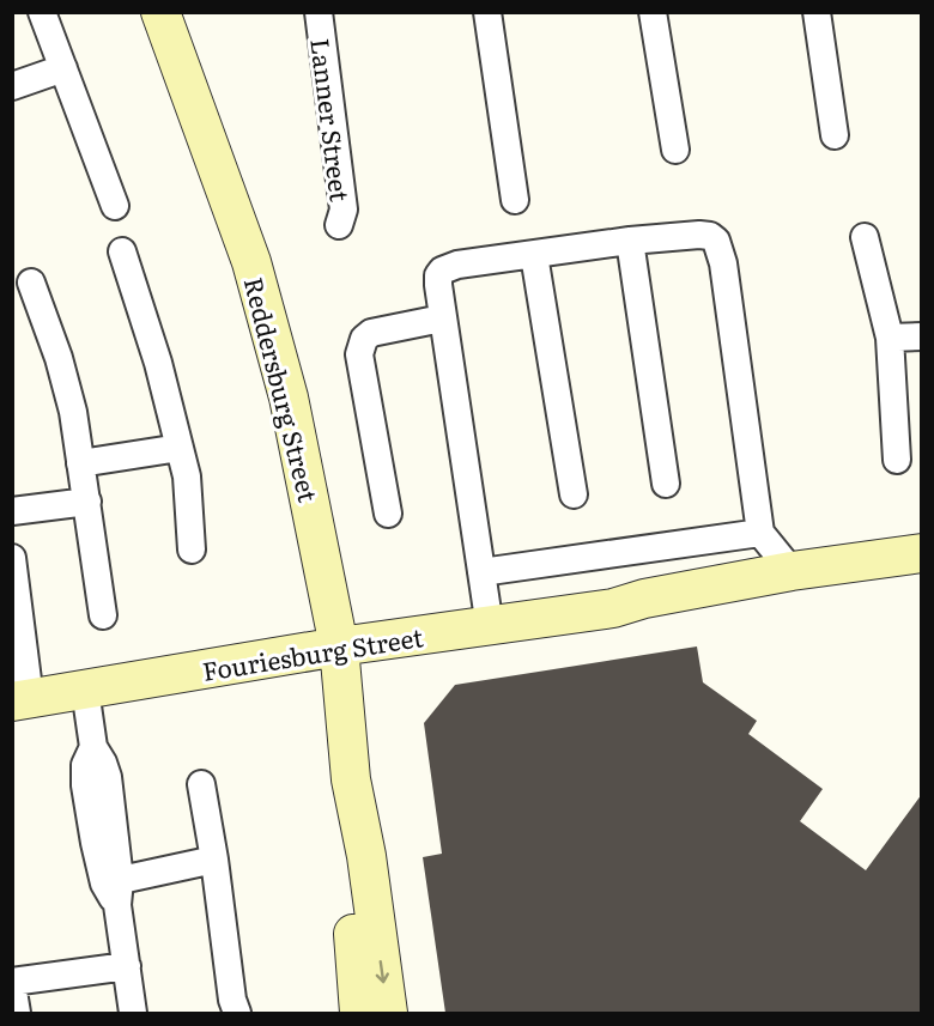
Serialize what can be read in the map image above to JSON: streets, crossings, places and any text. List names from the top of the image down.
{
  "streets": {
    "street": ["Lanner Street", "Reddersburg Street", "Fouriesburg Street"]
  },
  "crossings": [
    ["Reddersburg Street", "Fouriesburg Street"]
  ]
}
